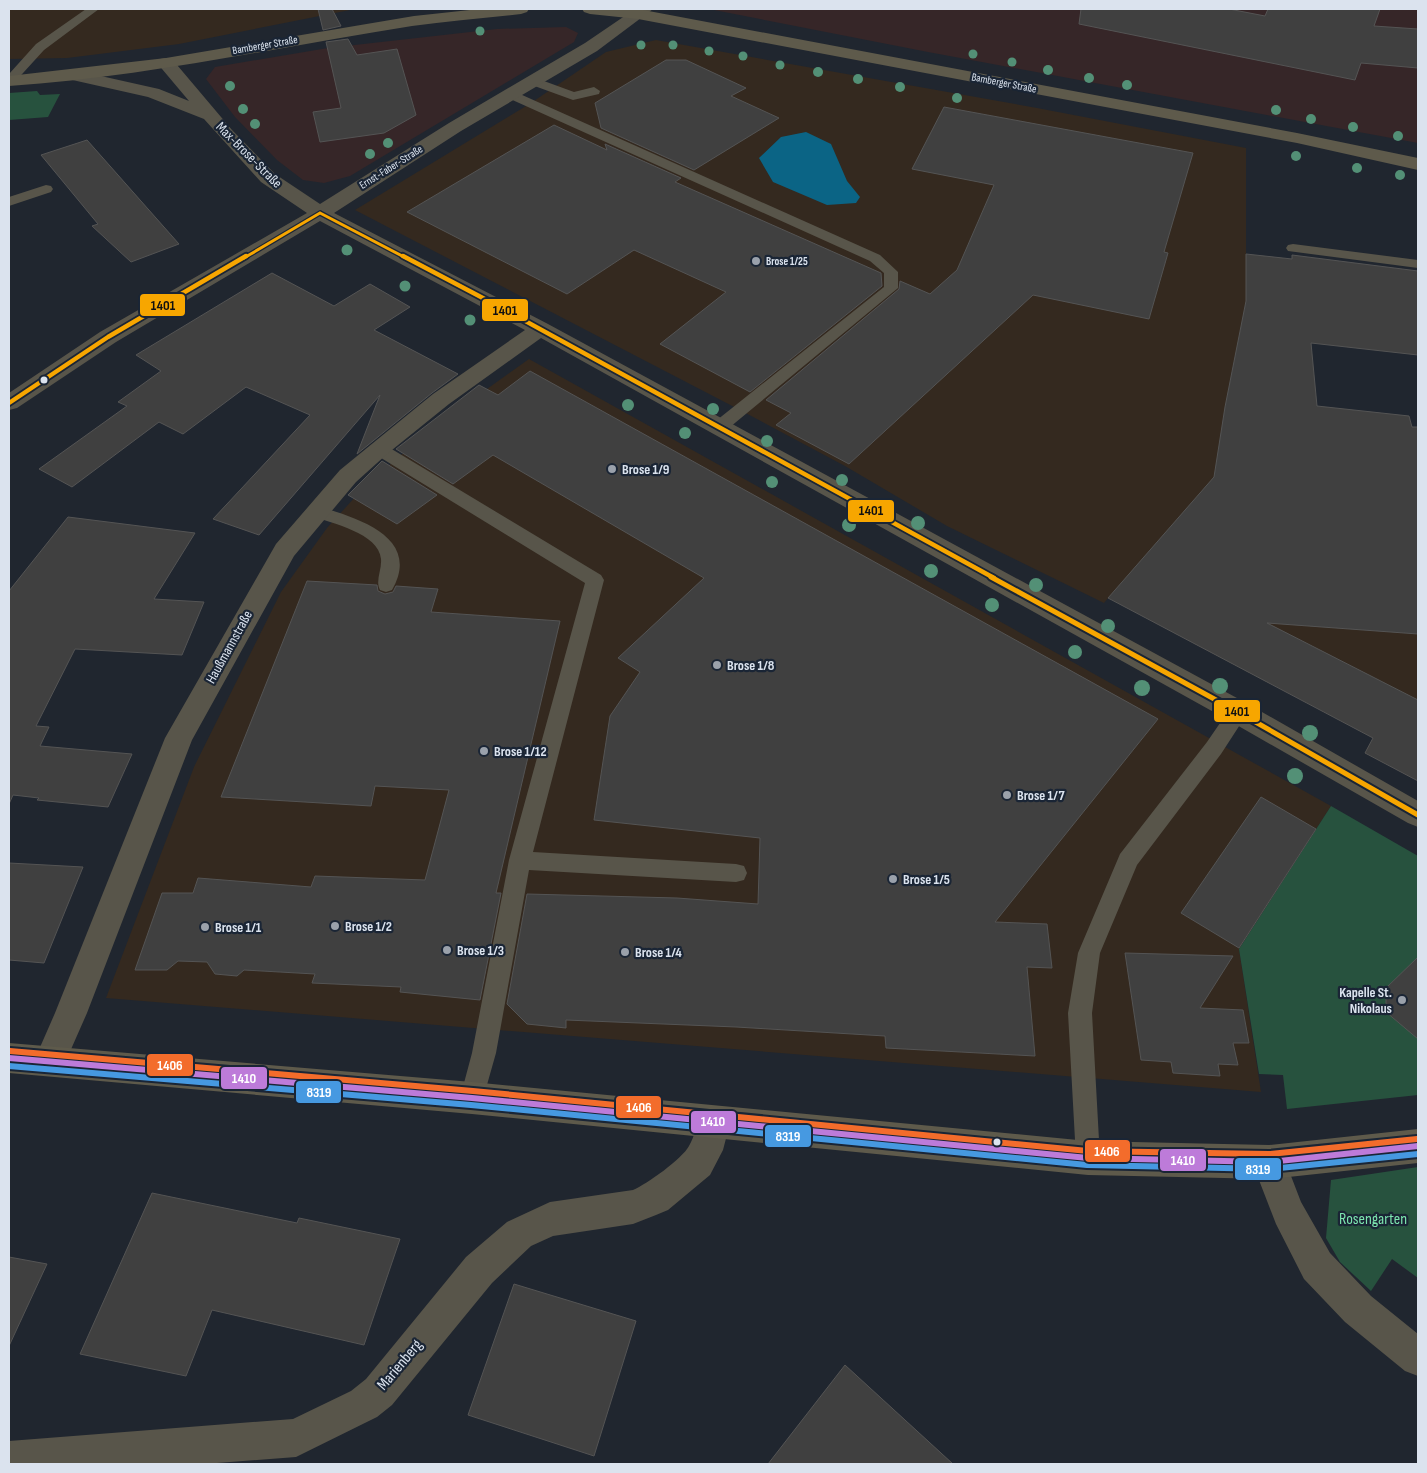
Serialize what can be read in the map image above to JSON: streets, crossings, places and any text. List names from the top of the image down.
{
  "streets": {
    "street": [
      "Bamberger Straße",
      "Max-Brose-Straße",
      "Ernst-Faber-Straße",
      "Haußmannstraße",
      "Marienberg"
    ]
  },
  "crossings": [
    ["Bamberger Straße", "Max-Brose-Straße"],
    ["Bamberger Straße", "Ernst-Faber-Straße"],
    ["Max-Brose-Straße", "Ernst-Faber-Straße"],
    ["Max-Brose-Straße", "Haußmannstraße"]
  ],
  "parks": ["Rosengarten"],
  "places": [
    "Brose 1/25",
    "Brose 1/9",
    "Brose 1/8",
    "Brose 1/12",
    "Brose 1/7",
    "Brose 1/5",
    "Brose 1/2",
    "Brose 1/1",
    "Brose 1/3",
    "Brose 1/4",
    "Kapelle St. Nikolaus"
  ],
  "lines": [
    "transit line 1401",
    "transit line 1406",
    "transit line 1410",
    "transit line 8319"
  ]
}
